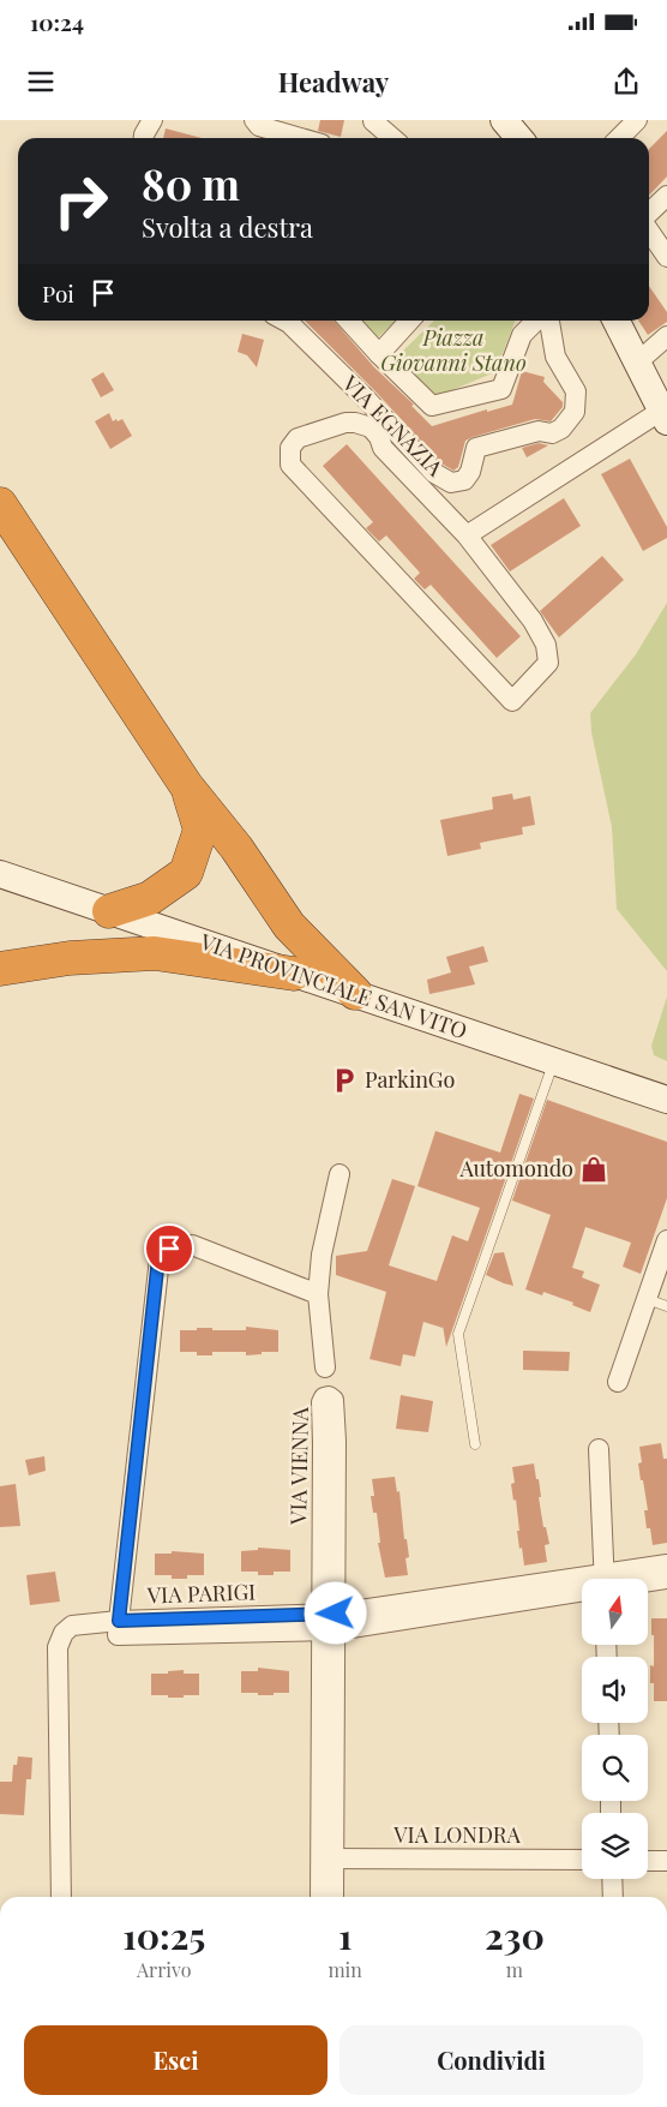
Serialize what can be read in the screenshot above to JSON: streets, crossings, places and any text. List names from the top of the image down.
{
  "streets": {
    "main road": ["VIA PROVINCIALE SAN VITO"],
    "street": [
      "VIA EGNAZIA",
      "VIA VIENNA",
      "VIA PARIGI",
      "VIA LONDRA"
    ]
  },
  "crossings": [
    ["VIA VIENNA", "VIA PARIGI"],
    ["VIA VIENNA", "VIA LONDRA"]
  ],
  "parks": ["Piazza Giovanni Stano"],
  "places": {
    "parking": ["ParkinGo"],
    "shop": ["Automondo"]
  },
  "north": "top",
  "page": {
    "status": "10:24",
    "header": "Headway",
    "turn": ["80 m", "Svolta a destra"],
    "then": "Poi",
    "eta": [
      "10:25",
      "Arrivo",
      "1",
      "min",
      "230",
      "m"
    ],
    "buttons": ["Esci", "Condividi"]
  }
}
